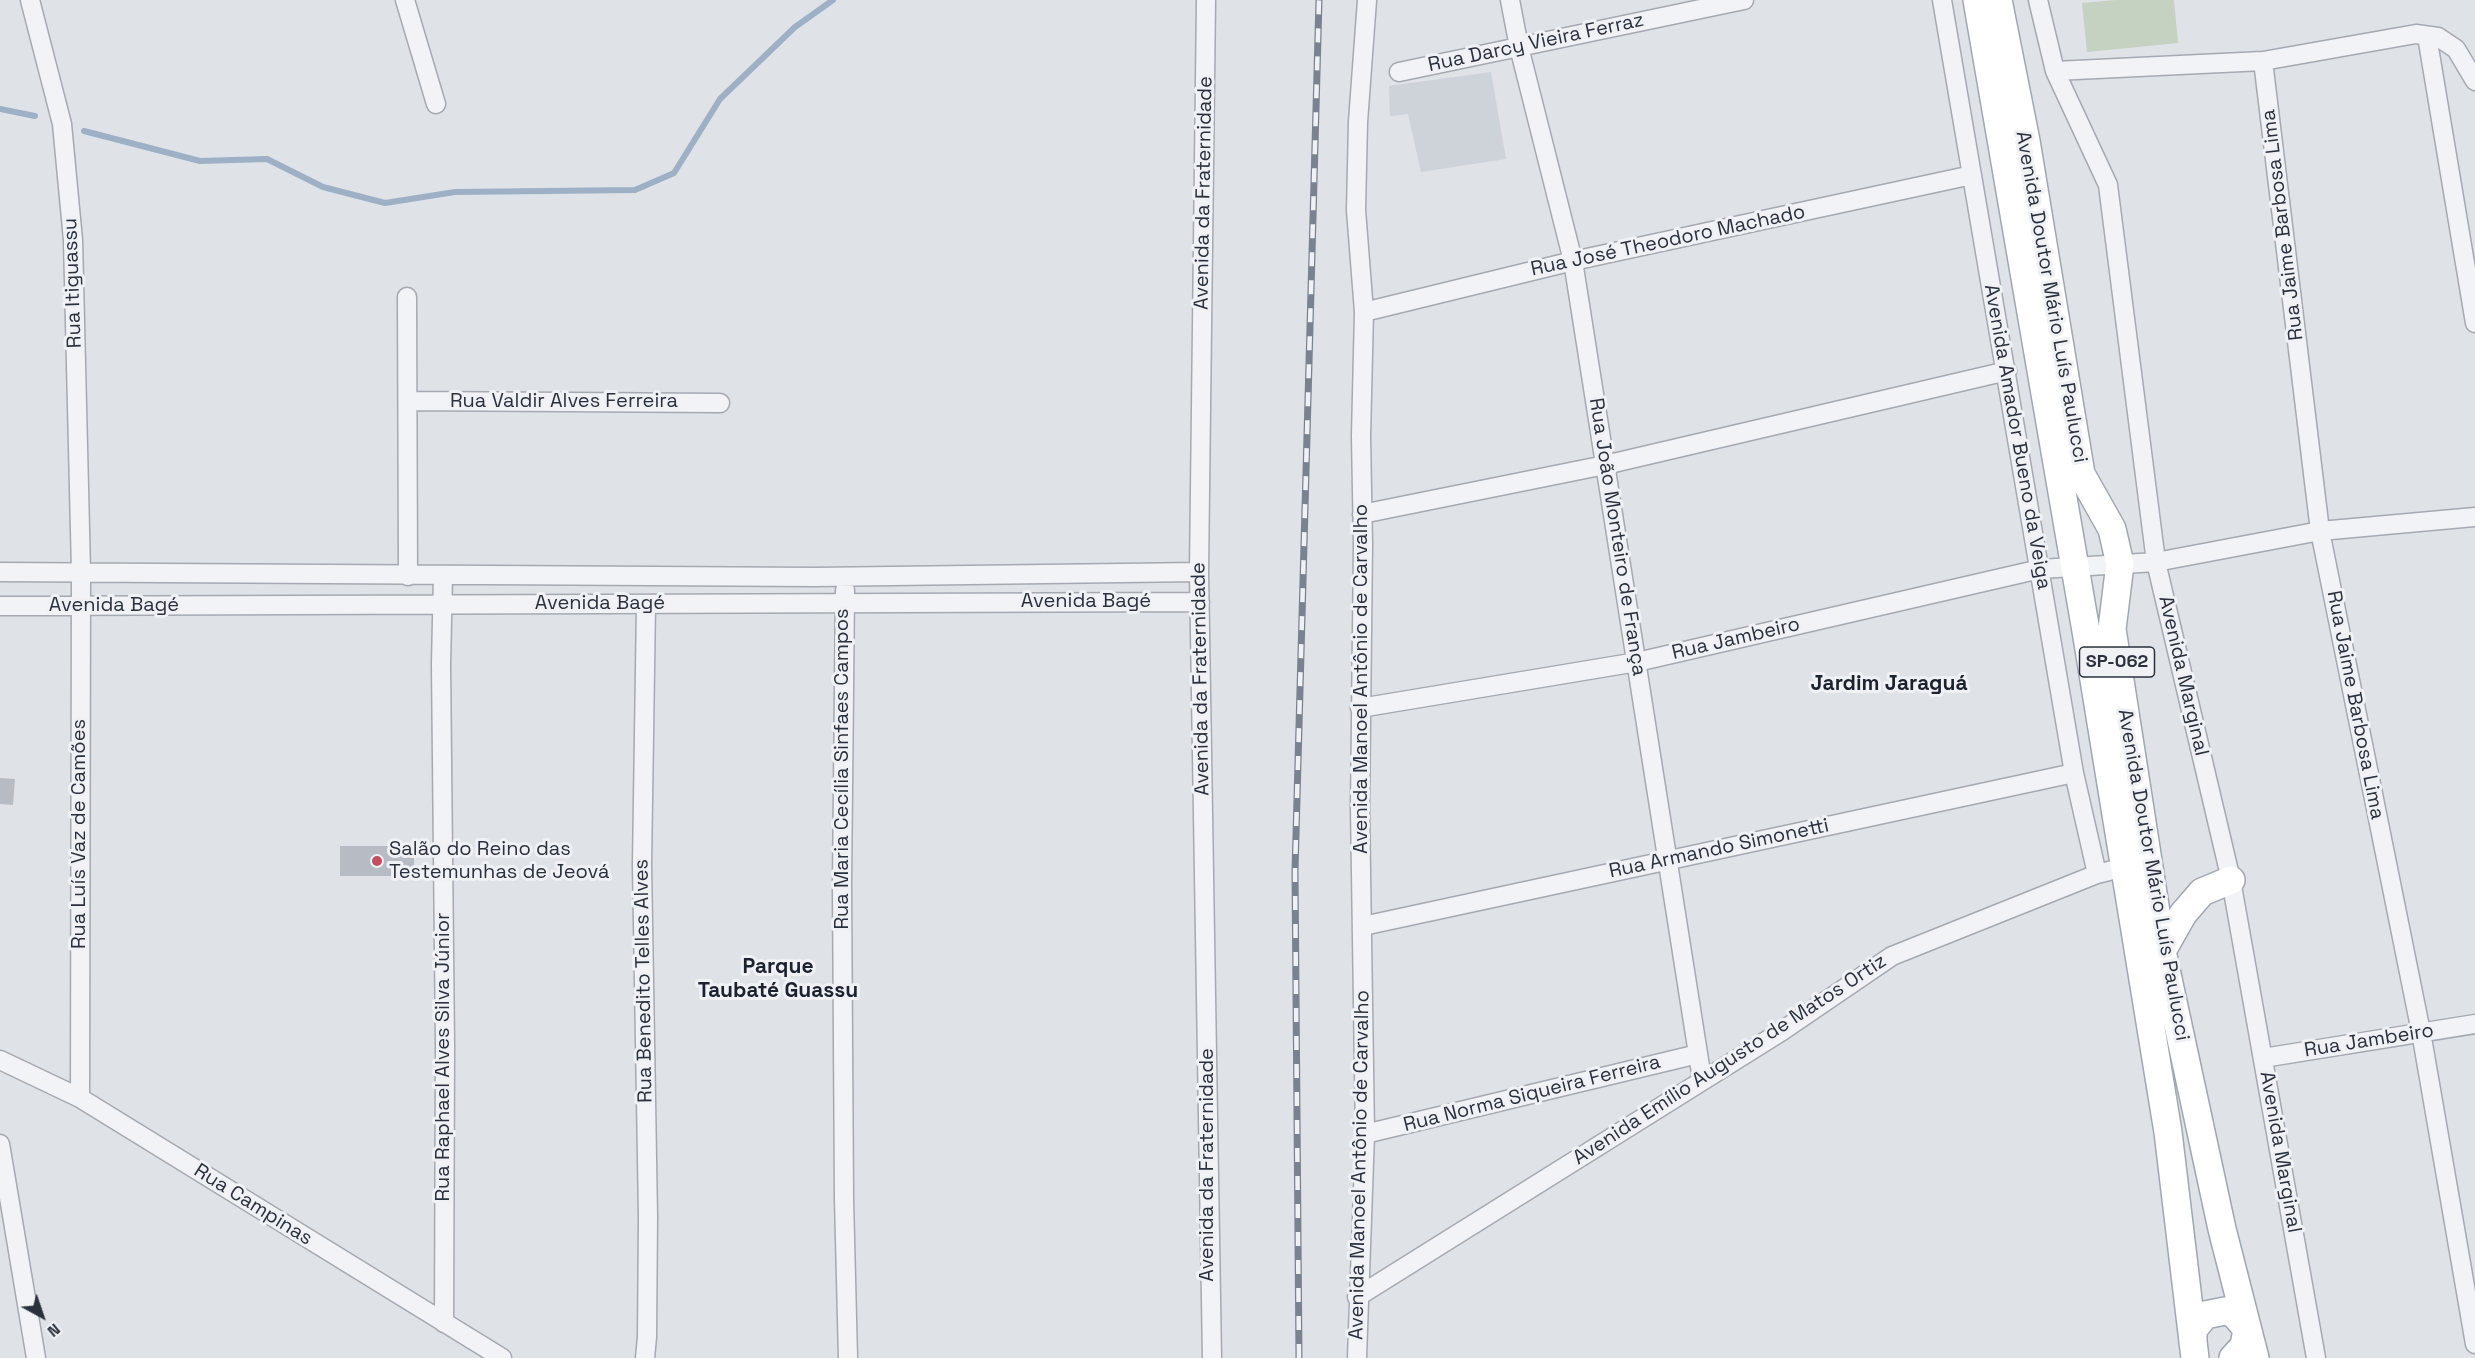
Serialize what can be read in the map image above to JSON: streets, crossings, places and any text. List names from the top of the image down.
{
  "streets": {
    "main road": ["Avenida Doutor Mário Luís Paulucci", "SP-062"],
    "street": [
      "Rua Darcy Vieira Ferraz",
      "Avenida da Fraternidade",
      "Rua Jaime Barbosa Lima",
      "Rua José Theodoro Machado",
      "Rua Itiguassu",
      "Rua Valdir Alves Ferreira",
      "Avenida Amador Bueno da Veiga",
      "Rua João Monteiro de França",
      "Avenida Bagé",
      "Rua Jambeiro",
      "Avenida Marginal",
      "Avenida Manoel Antônio de Carvalho",
      "Rua Maria Cecília Sinfaes Campos",
      "Rua Luís Vaz de Camões",
      "Rua Armando Simonetti",
      "Rua Benedito Telles Alves",
      "Rua Raphael Alves Silva Júnior",
      "Avenida Emílio Augusto de Matos Ortiz",
      "Rua Norma Siqueira Ferreira",
      "Rua Campinas"
    ]
  },
  "crossings": [
    ["Rua Darcy Vieira Ferraz", "Rua João Monteiro de França"],
    ["Avenida da Fraternidade", "Avenida Bagé"],
    ["Rua Jaime Barbosa Lima", "Rua Jambeiro"],
    ["Rua José Theodoro Machado", "Avenida Amador Bueno da Veiga"],
    ["Rua José Theodoro Machado", "Rua João Monteiro de França"],
    ["Rua José Theodoro Machado", "Avenida Manoel Antônio de Carvalho"],
    ["Rua Itiguassu", "Avenida Bagé"],
    ["Rua Itiguassu", "Rua Luís Vaz de Camões"],
    ["Avenida Doutor Mário Luís Paulucci", "Rua Jambeiro"],
    ["Avenida Doutor Mário Luís Paulucci", "SP-062"],
    ["Avenida Doutor Mário Luís Paulucci", "Avenida Emílio Augusto de Matos Ortiz"],
    ["Avenida Amador Bueno da Veiga", "Rua Jambeiro"],
    ["Avenida Amador Bueno da Veiga", "Rua Armando Simonetti"],
    ["Avenida Amador Bueno da Veiga", "Avenida Emílio Augusto de Matos Ortiz"],
    ["Rua João Monteiro de França", "Rua Jambeiro"],
    ["Rua João Monteiro de França", "Rua Armando Simonetti"],
    ["Rua João Monteiro de França", "Avenida Emílio Augusto de Matos Ortiz"],
    ["Rua João Monteiro de França", "Rua Norma Siqueira Ferreira"],
    ["Avenida Bagé", "Rua Maria Cecília Sinfaes Campos"],
    ["Avenida Bagé", "Rua Luís Vaz de Camões"],
    ["Avenida Bagé", "Rua Benedito Telles Alves"],
    ["Avenida Bagé", "Rua Raphael Alves Silva Júnior"],
    ["Rua Jambeiro", "Avenida Marginal"],
    ["Rua Jambeiro", "Avenida Manoel Antônio de Carvalho"],
    ["Avenida Manoel Antônio de Carvalho", "Rua Armando Simonetti"],
    ["Avenida Manoel Antônio de Carvalho", "Avenida Emílio Augusto de Matos Ortiz"],
    ["Avenida Manoel Antônio de Carvalho", "Rua Norma Siqueira Ferreira"],
    ["Rua Luís Vaz de Camões", "Rua Campinas"],
    ["Rua Raphael Alves Silva Júnior", "Rua Campinas"]
  ],
  "districts": ["Jardim Jaraguá", "Parque Taubaté Guassu"],
  "places": ["Salão do Reino das Testemunhas de Jeová"],
  "north": "bottom right"
}
